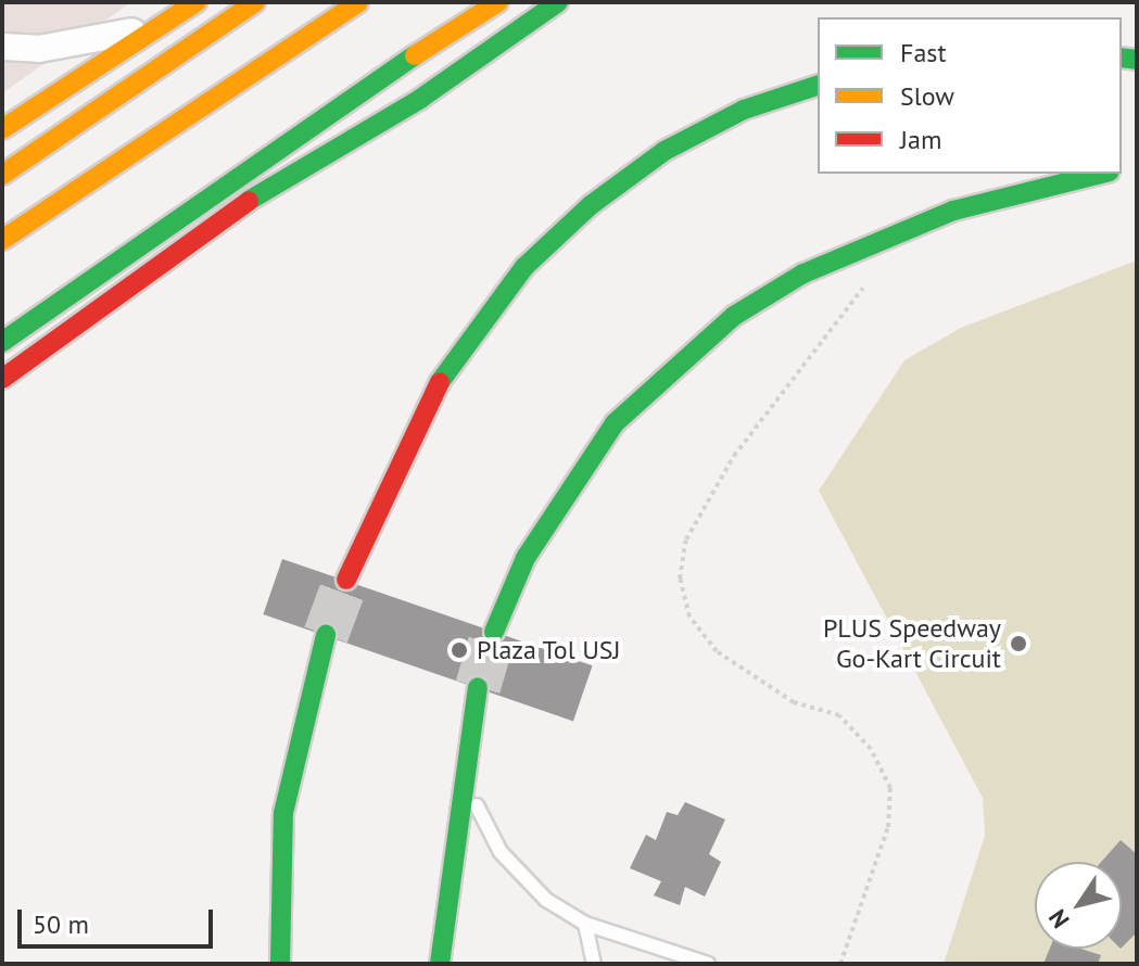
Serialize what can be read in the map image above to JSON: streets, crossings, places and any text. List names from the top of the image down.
{
  "places": ["PLUS Speedway Go-Kart Circuit", "Plaza Tol USJ"],
  "legend": ["Fast", "Slow", "Jam"],
  "scale_bar": "50 m",
  "north": "bottom left"
}
